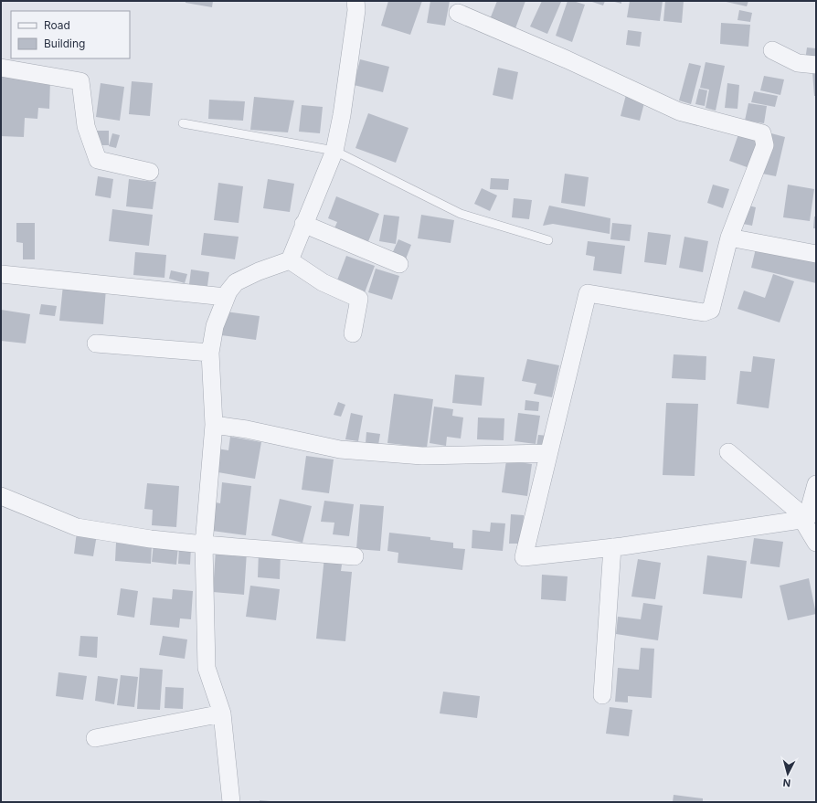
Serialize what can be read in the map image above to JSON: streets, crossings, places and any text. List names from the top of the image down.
{
  "legend": ["Road", "Building"],
  "north": "bottom"
}
